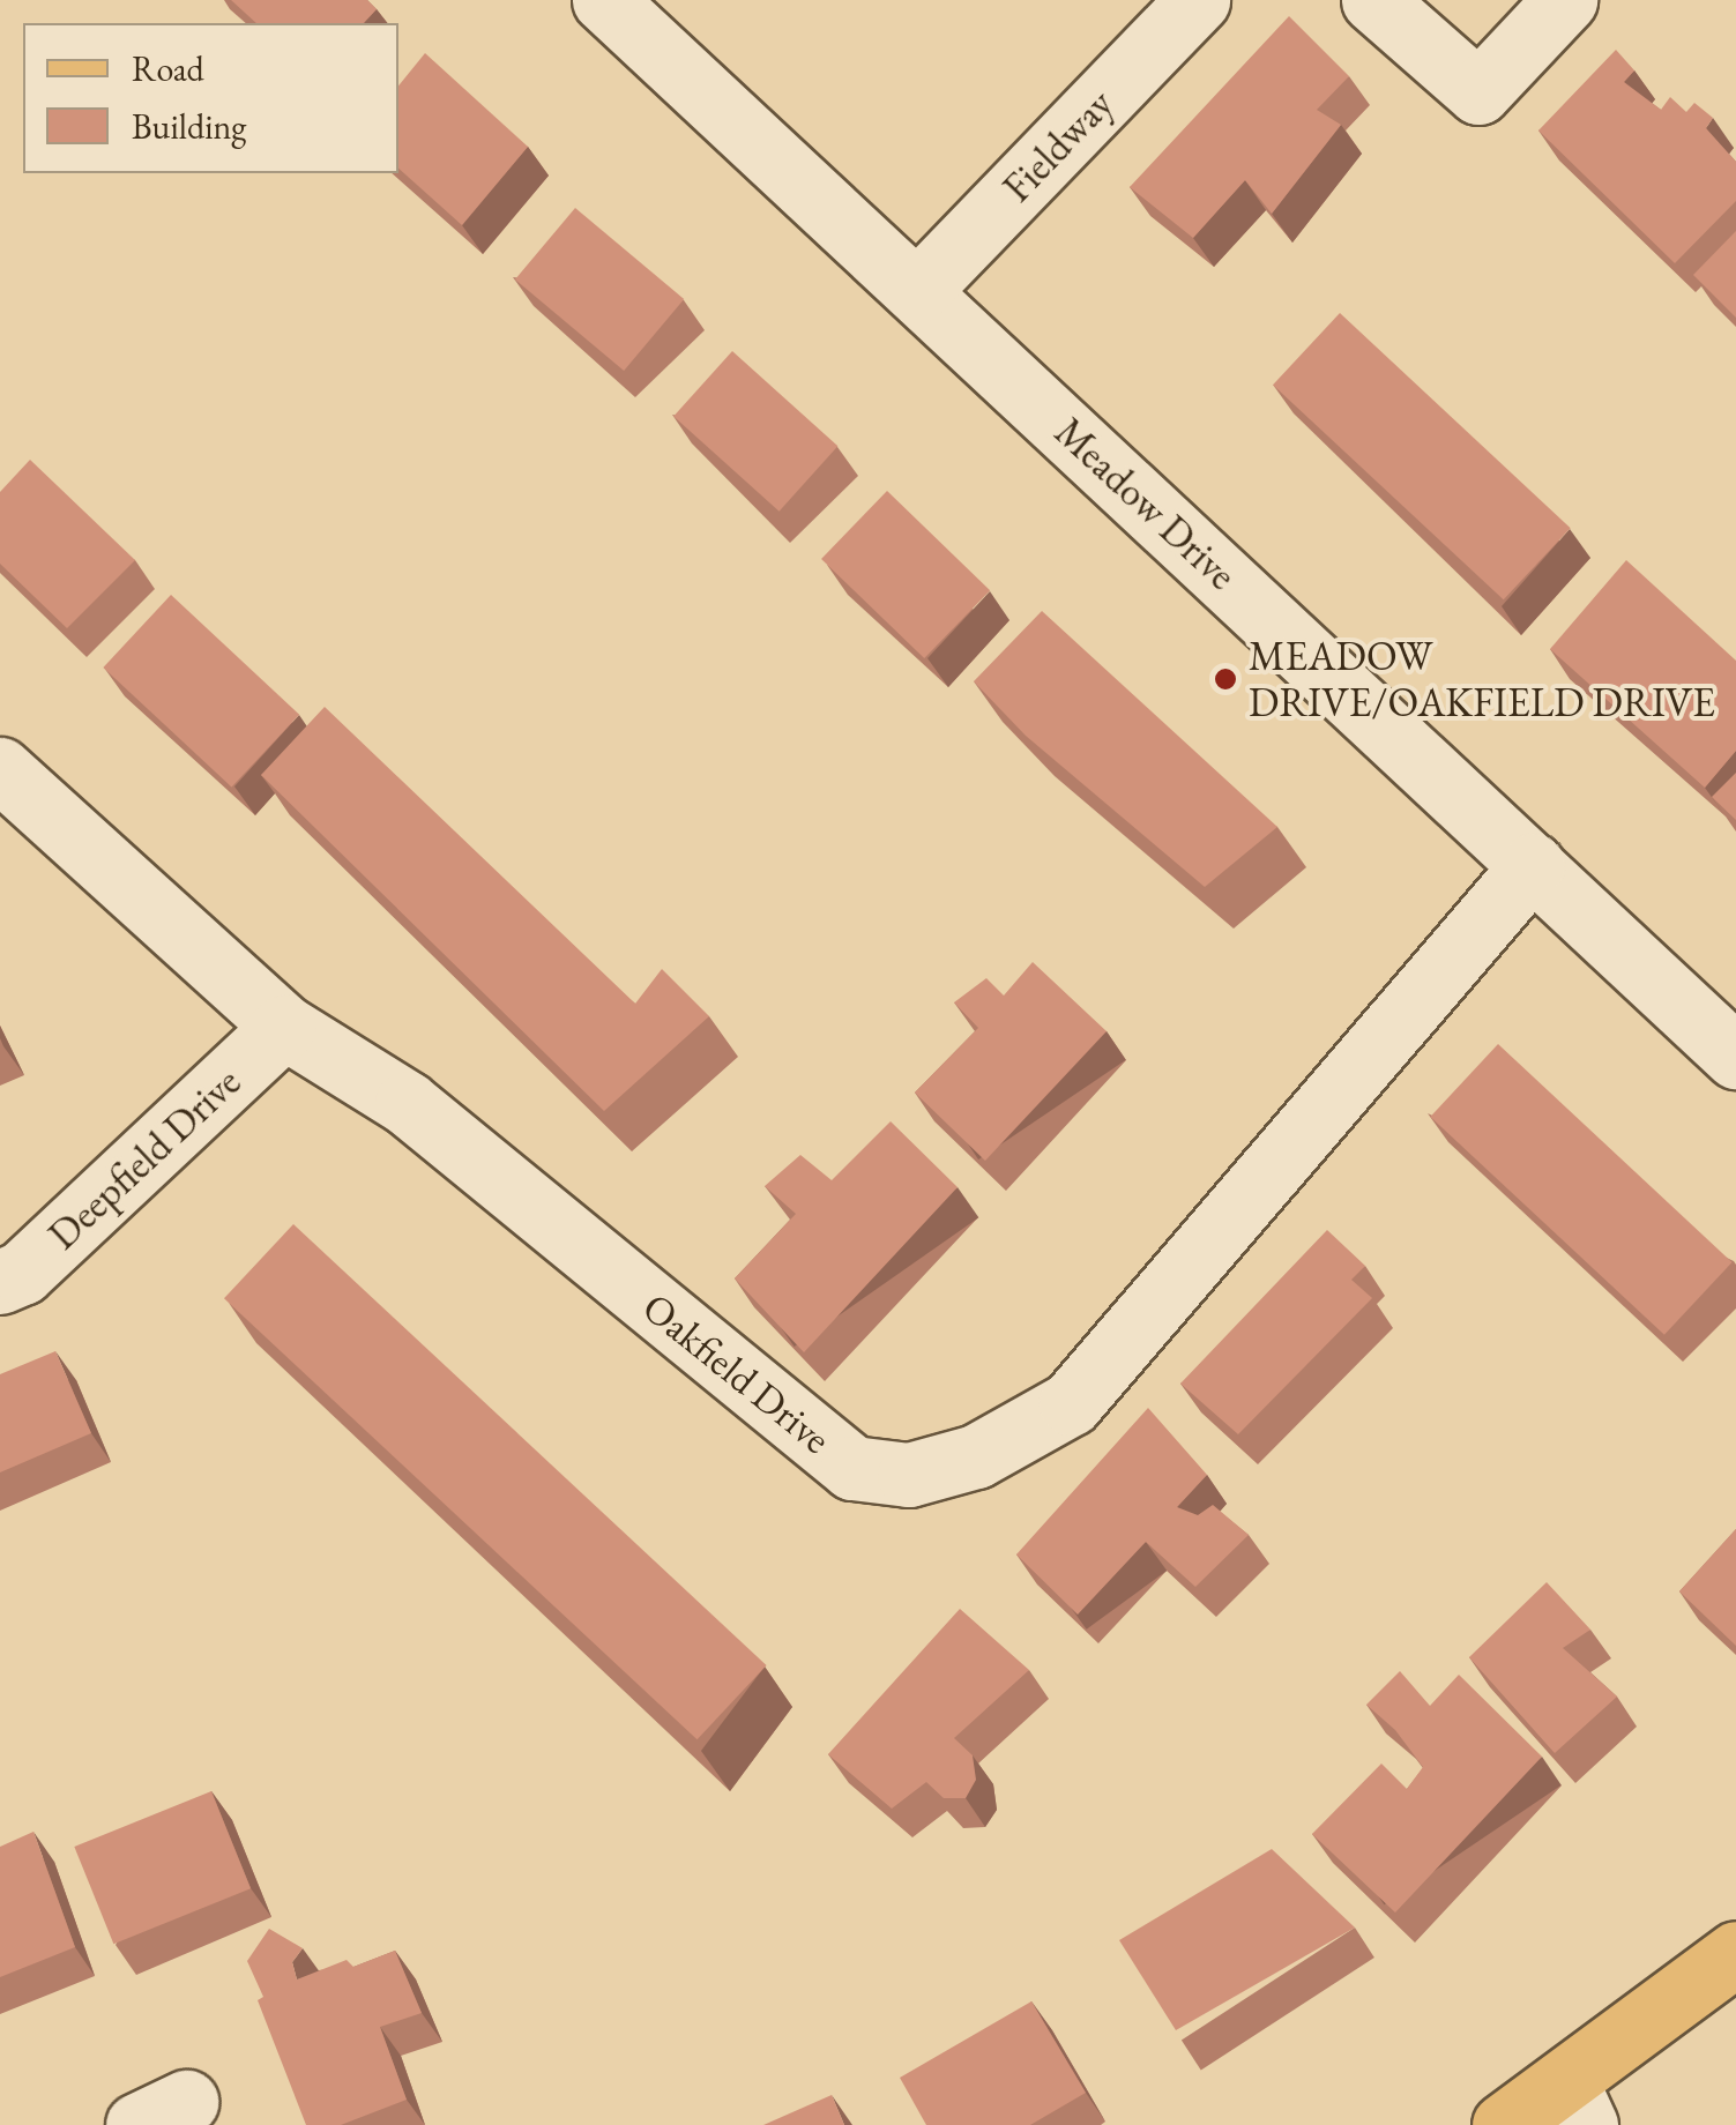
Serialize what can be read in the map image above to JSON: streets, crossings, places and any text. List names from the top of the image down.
{
  "streets": {
    "street": [
      "Fieldway",
      "Meadow Drive",
      "Deepfield Drive",
      "Oakfield Drive"
    ]
  },
  "crossings": [
    ["Fieldway", "Meadow Drive"],
    ["Meadow Drive", "Oakfield Drive"],
    ["Deepfield Drive", "Oakfield Drive"]
  ],
  "places": ["MEADOW DRIVE/OAKFIELD DRIVE"],
  "legend": ["Road", "Building"]
}
